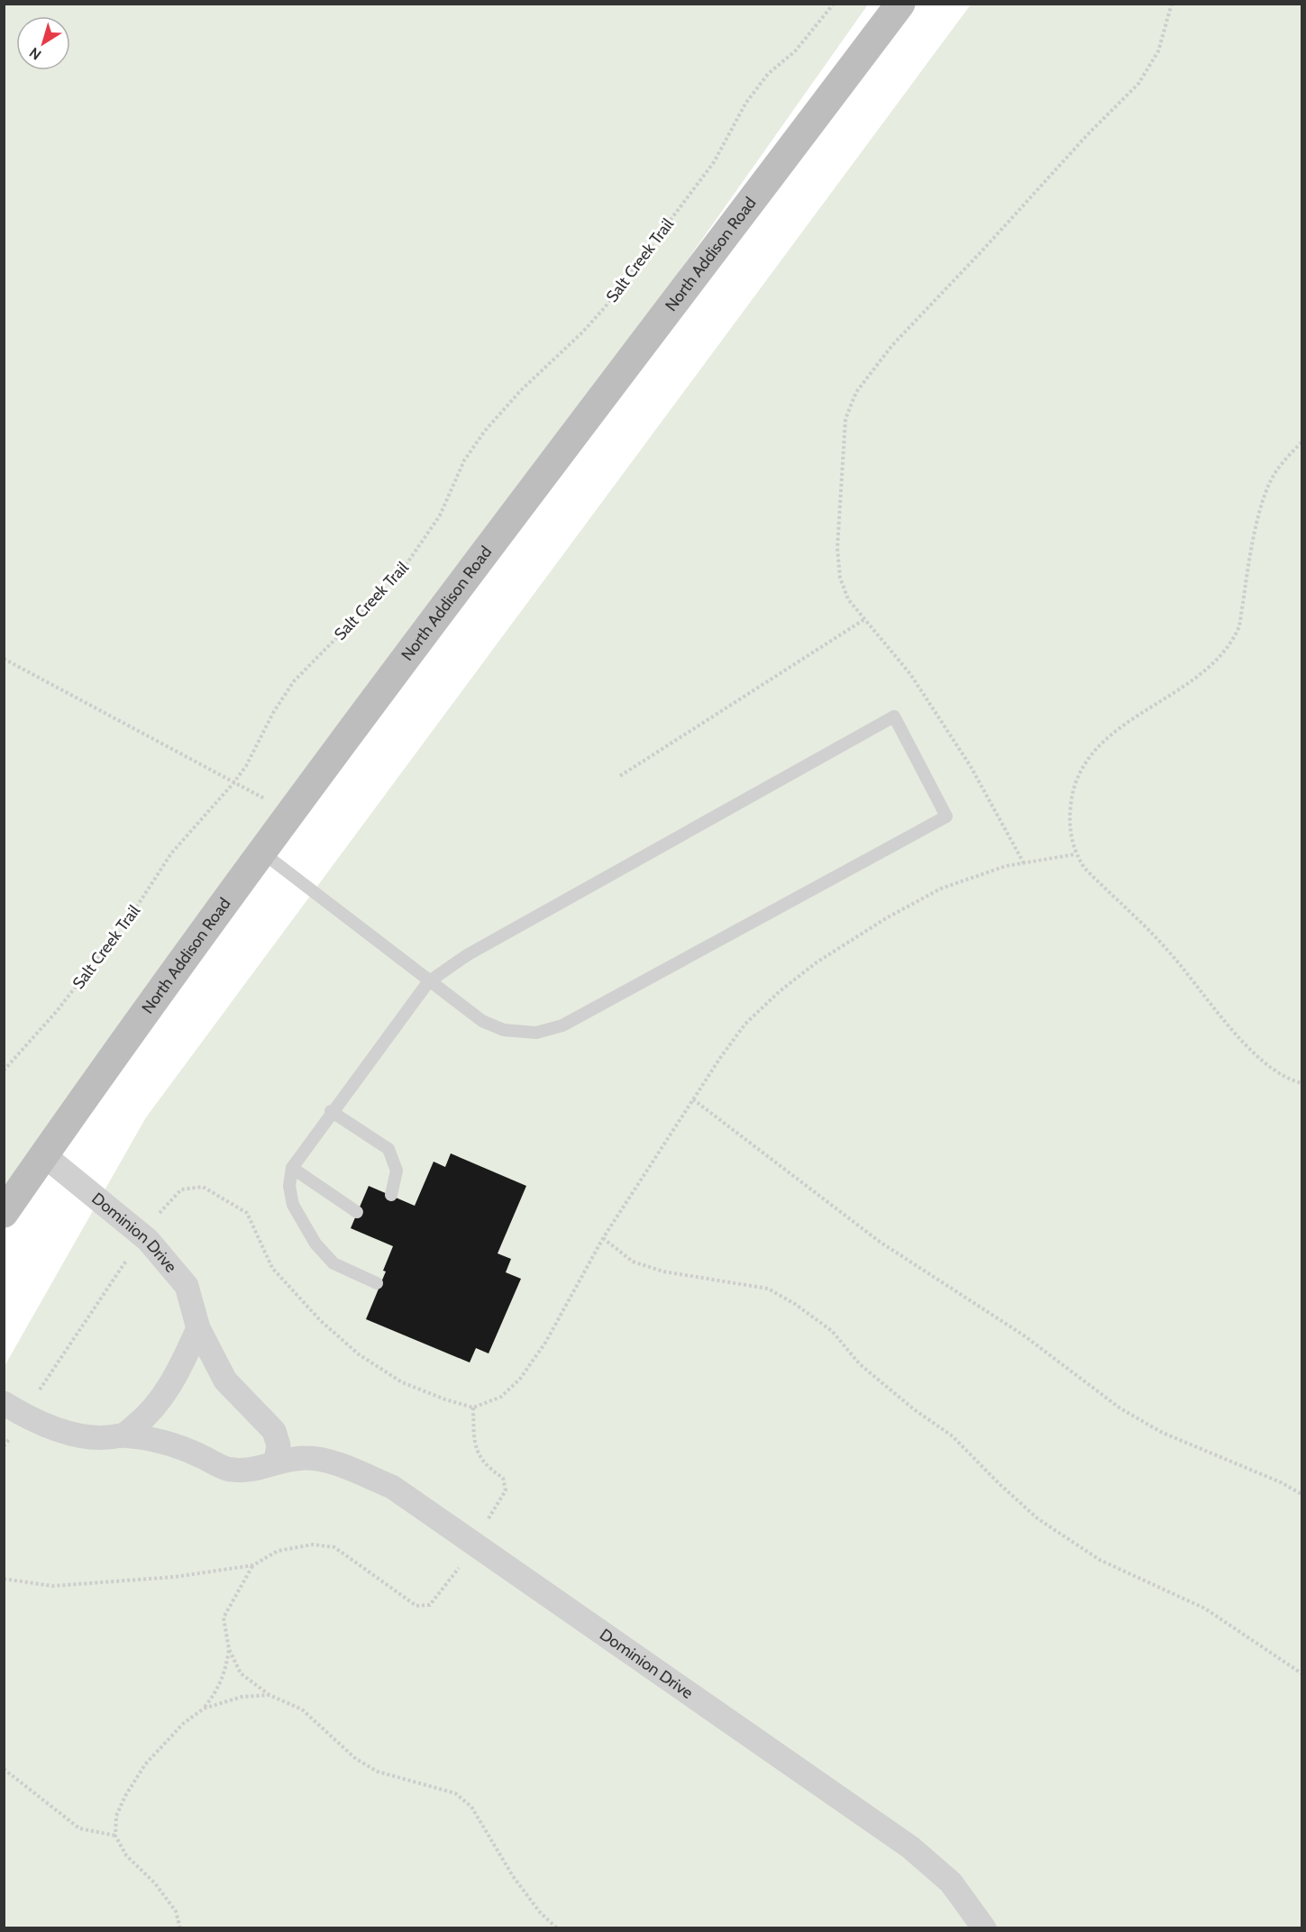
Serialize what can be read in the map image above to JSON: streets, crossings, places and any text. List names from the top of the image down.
{
  "streets": {
    "street": ["North Addison Road", "Dominion Drive"],
    "path": ["Salt Creek Trail"]
  },
  "crossings": [
    ["North Addison Road", "Dominion Drive"]
  ],
  "north": "bottom left"
}
